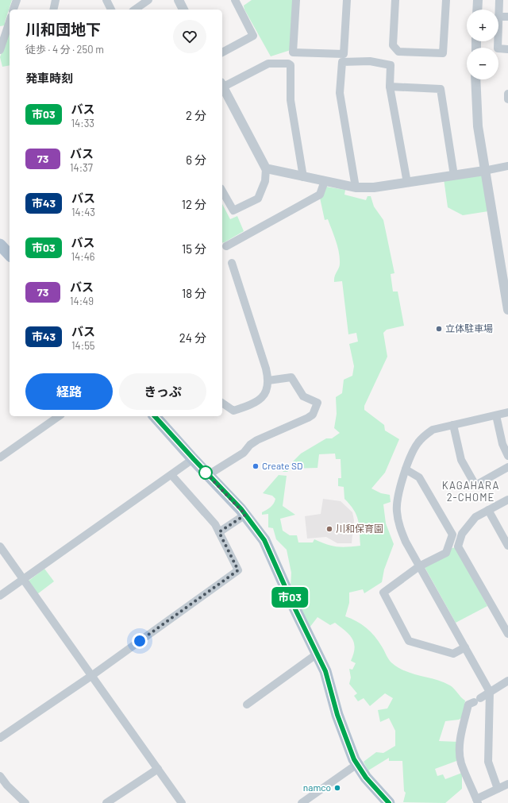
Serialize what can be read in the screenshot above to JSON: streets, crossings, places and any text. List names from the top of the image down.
{
  "districts": ["KAGAHARA 2-CHOME"],
  "places": [
    "立体駐車場",
    "Create SD",
    "川和保育園",
    "namco"
  ],
  "lines": ["bus line 市03"],
  "page": {
    "on_map": "市03",
    "map_buttons": ["+", "−"],
    "heading": [
      ["川和団地下", "徒歩 · 4 分 · 250 m"],
      "発車時刻"
    ],
    "list": [
      {
        "mark": "市03",
        "name": "バス",
        "note": "14:33",
        "value": "2 分"
      },
      {
        "mark": "73",
        "name": "バス",
        "note": "14:37",
        "value": "6 分"
      },
      {
        "mark": "市43",
        "name": "バス",
        "note": "14:43",
        "value": "12 分"
      },
      {
        "mark": "市03",
        "name": "バス",
        "note": "14:46",
        "value": "15 分"
      },
      {
        "mark": "73",
        "name": "バス",
        "note": "14:49",
        "value": "18 分"
      },
      {
        "mark": "市43",
        "name": "バス",
        "note": "14:55",
        "value": "24 分"
      }
    ],
    "buttons": ["経路", "きっぷ"]
  }
}
